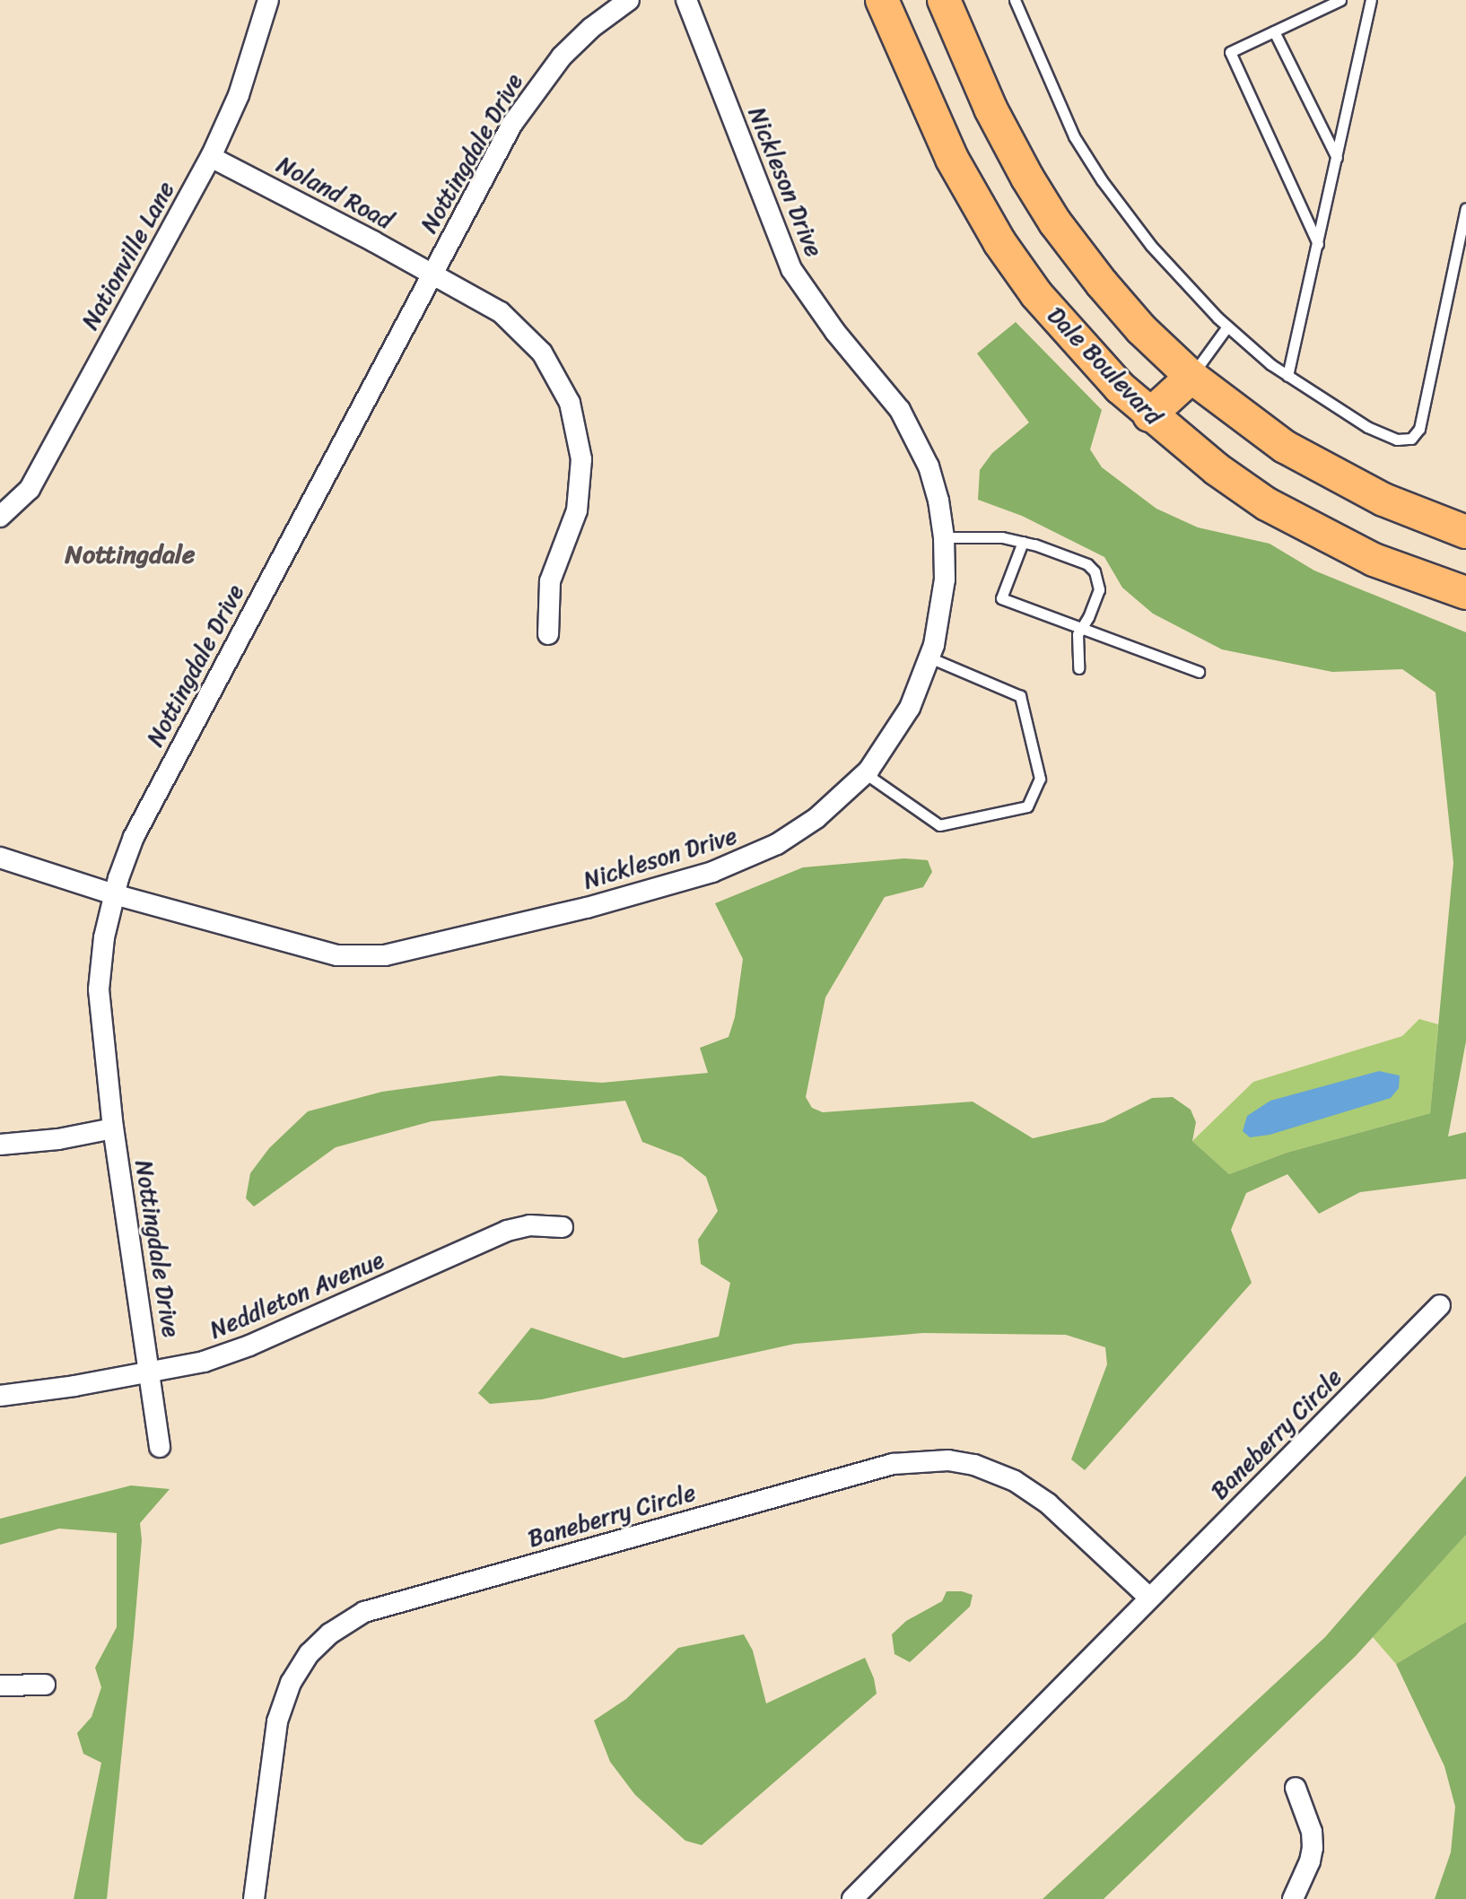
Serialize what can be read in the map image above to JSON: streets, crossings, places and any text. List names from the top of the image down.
{
  "streets": {
    "main road": ["Dale Boulevard"],
    "street": [
      "Nottingdale Drive",
      "Nickleson Drive",
      "Noland Road",
      "Nationville Lane",
      "Neddleton Avenue",
      "Baneberry Circle"
    ]
  },
  "crossings": [
    ["Nottingdale Drive", "Nickleson Drive"],
    ["Nottingdale Drive", "Noland Road"],
    ["Nottingdale Drive", "Neddleton Avenue"],
    ["Noland Road", "Nationville Lane"]
  ],
  "districts": ["Nottingdale"]
}
